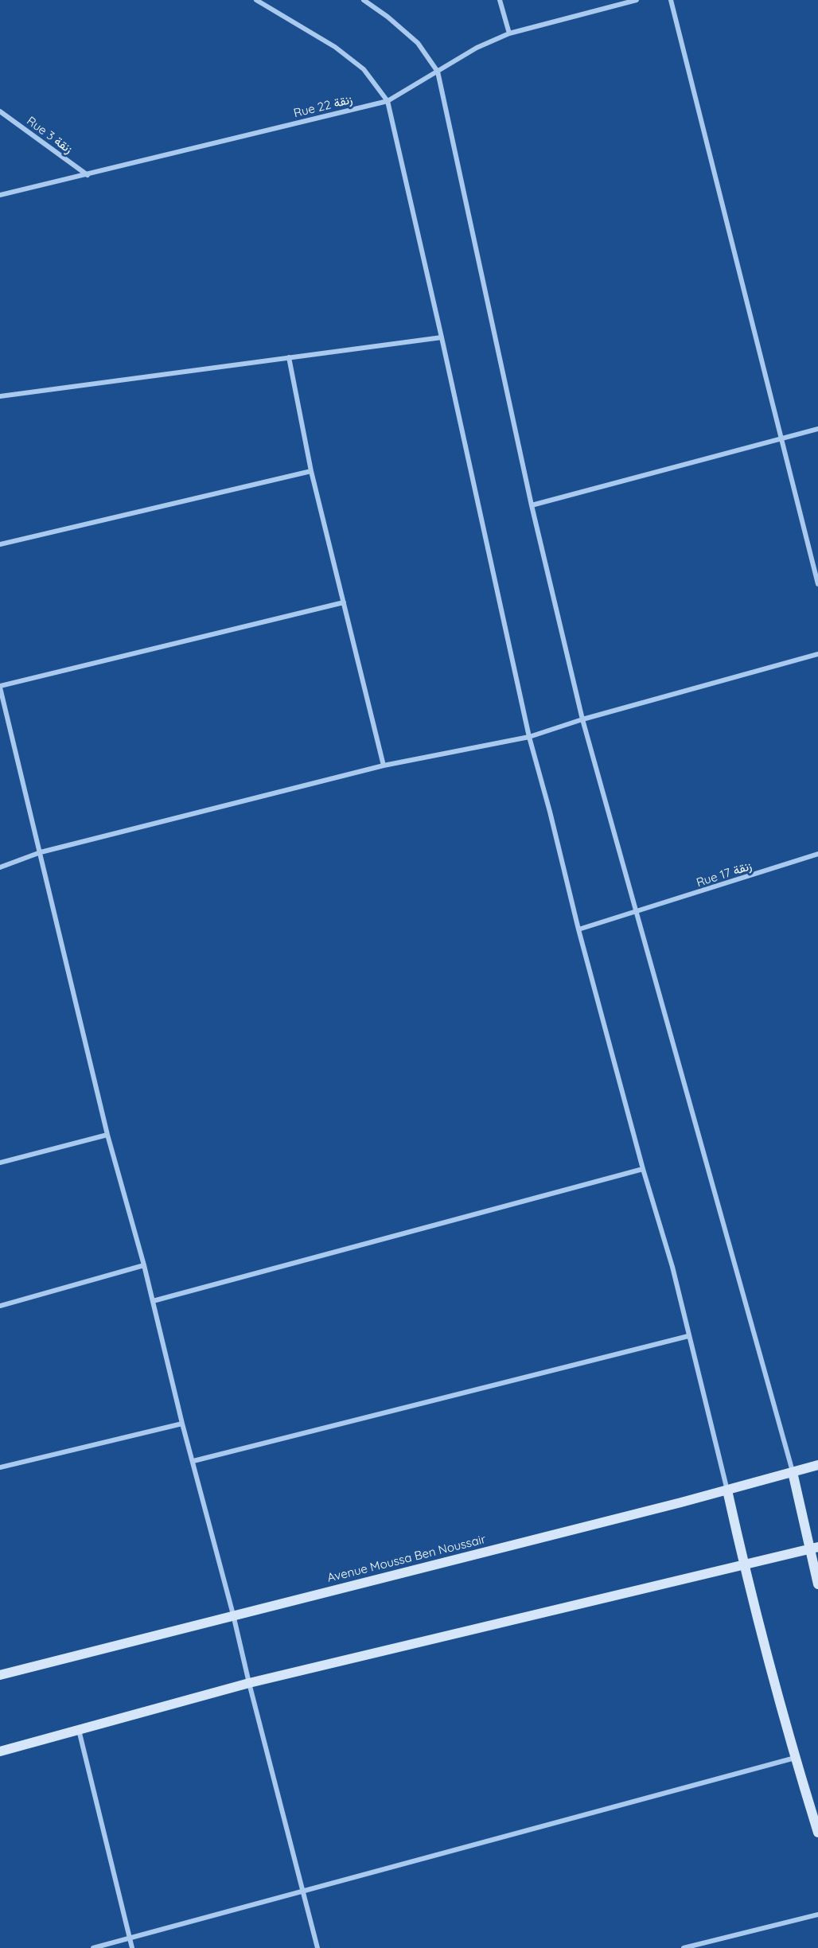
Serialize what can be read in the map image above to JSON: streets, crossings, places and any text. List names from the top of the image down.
{
  "streets": {
    "street": [
      "Rue 22 زنقة",
      "Rue 3 زنقة",
      "Rue 17 زنقة",
      "Avenue Moussa Ben Noussair"
    ]
  },
  "crossings": [
    ["Rue 22 زنقة", "Rue 3 زنقة"]
  ]
}
